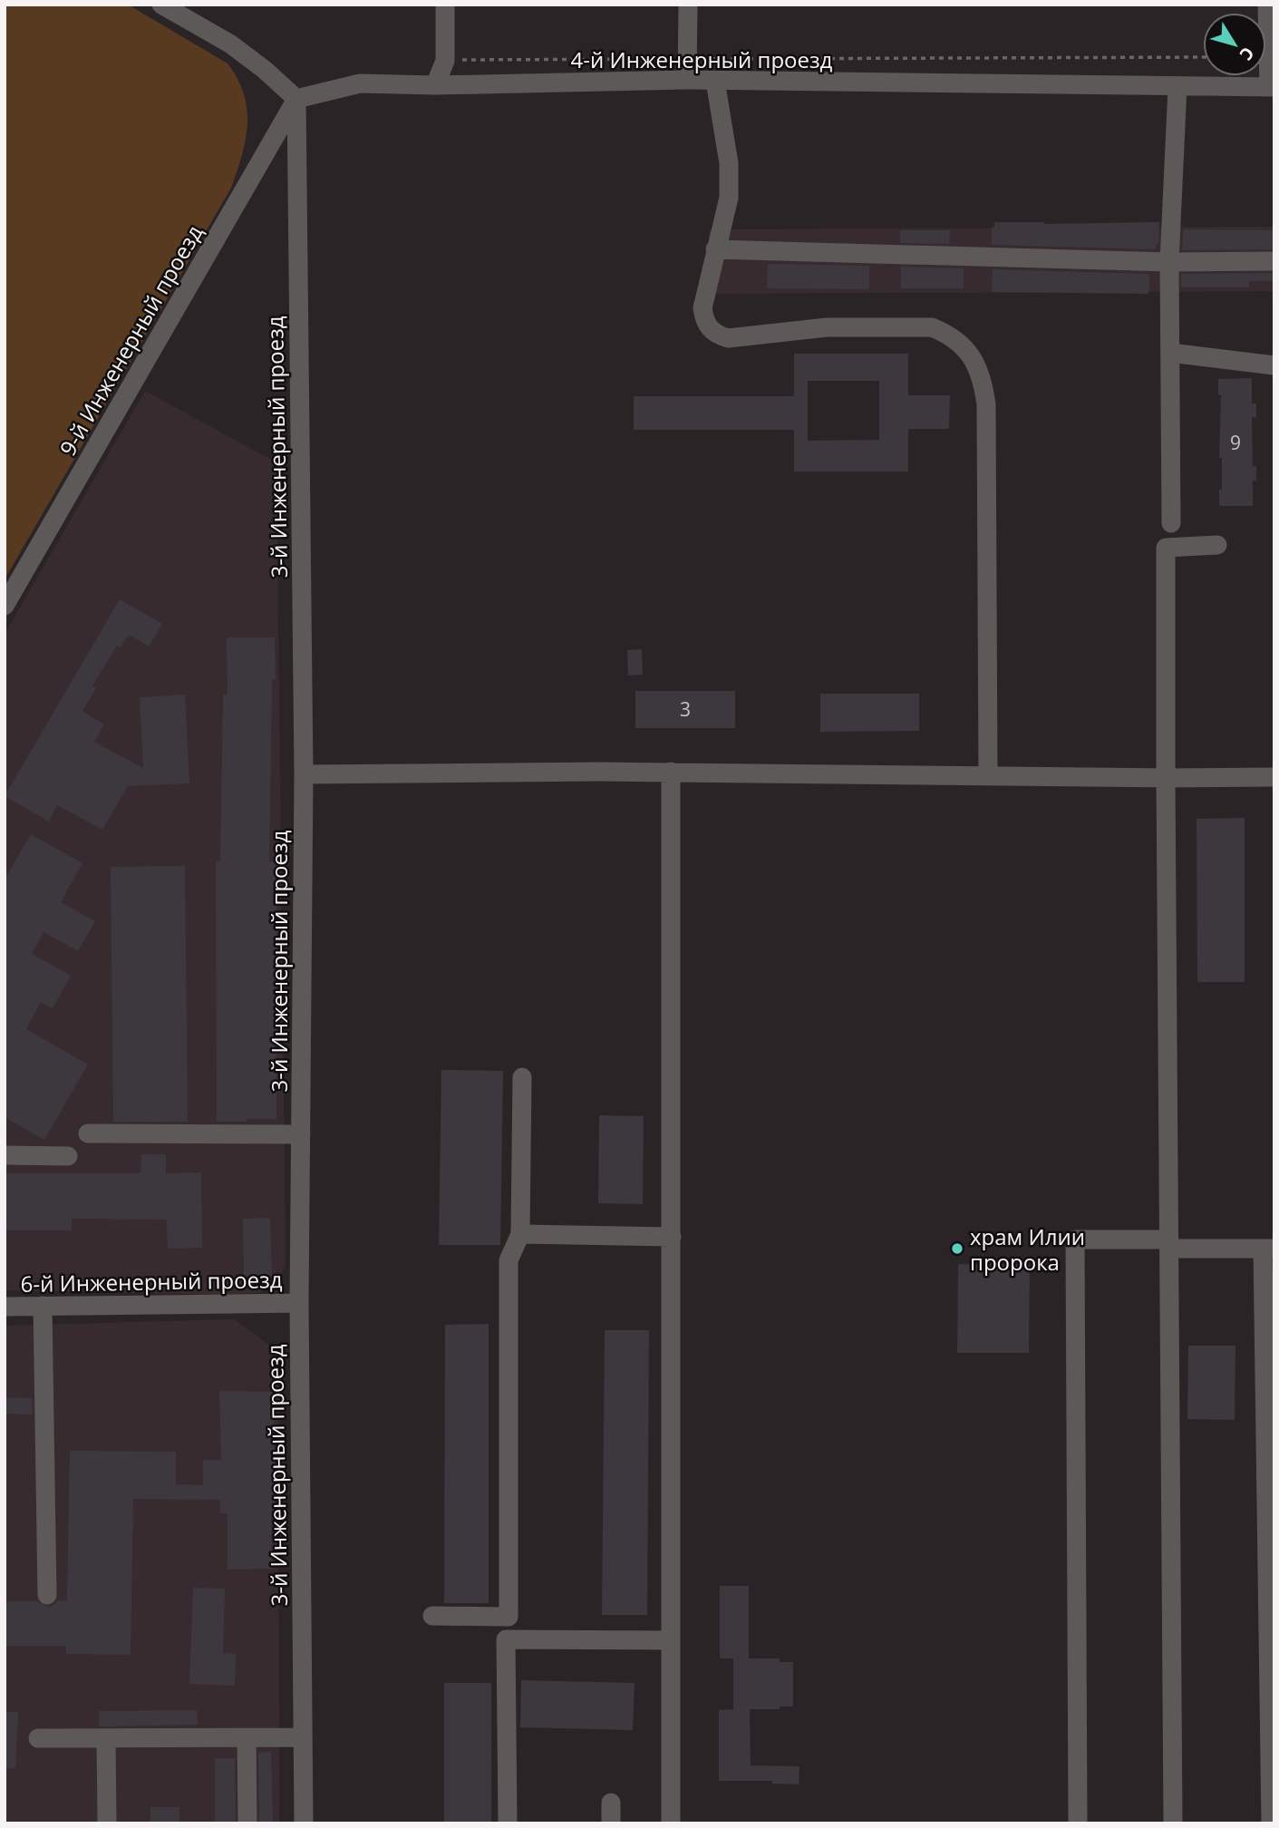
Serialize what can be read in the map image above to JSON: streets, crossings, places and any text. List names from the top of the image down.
{
  "streets": {
    "street": [
      "4-й Инженерный проезд",
      "9-й Инженерный проезд",
      "3-й Инженерный проезд",
      "6-й Инженерный проезд"
    ]
  },
  "crossings": [
    ["4-й Инженерный проезд", "9-й Инженерный проезд"],
    ["4-й Инженерный проезд", "3-й Инженерный проезд"],
    ["9-й Инженерный проезд", "3-й Инженерный проезд"],
    ["3-й Инженерный проезд", "6-й Инженерный проезд"]
  ],
  "places": ["храм Илии пророка"],
  "house_numbers": ["9", "3"],
  "north": "bottom right"
}
